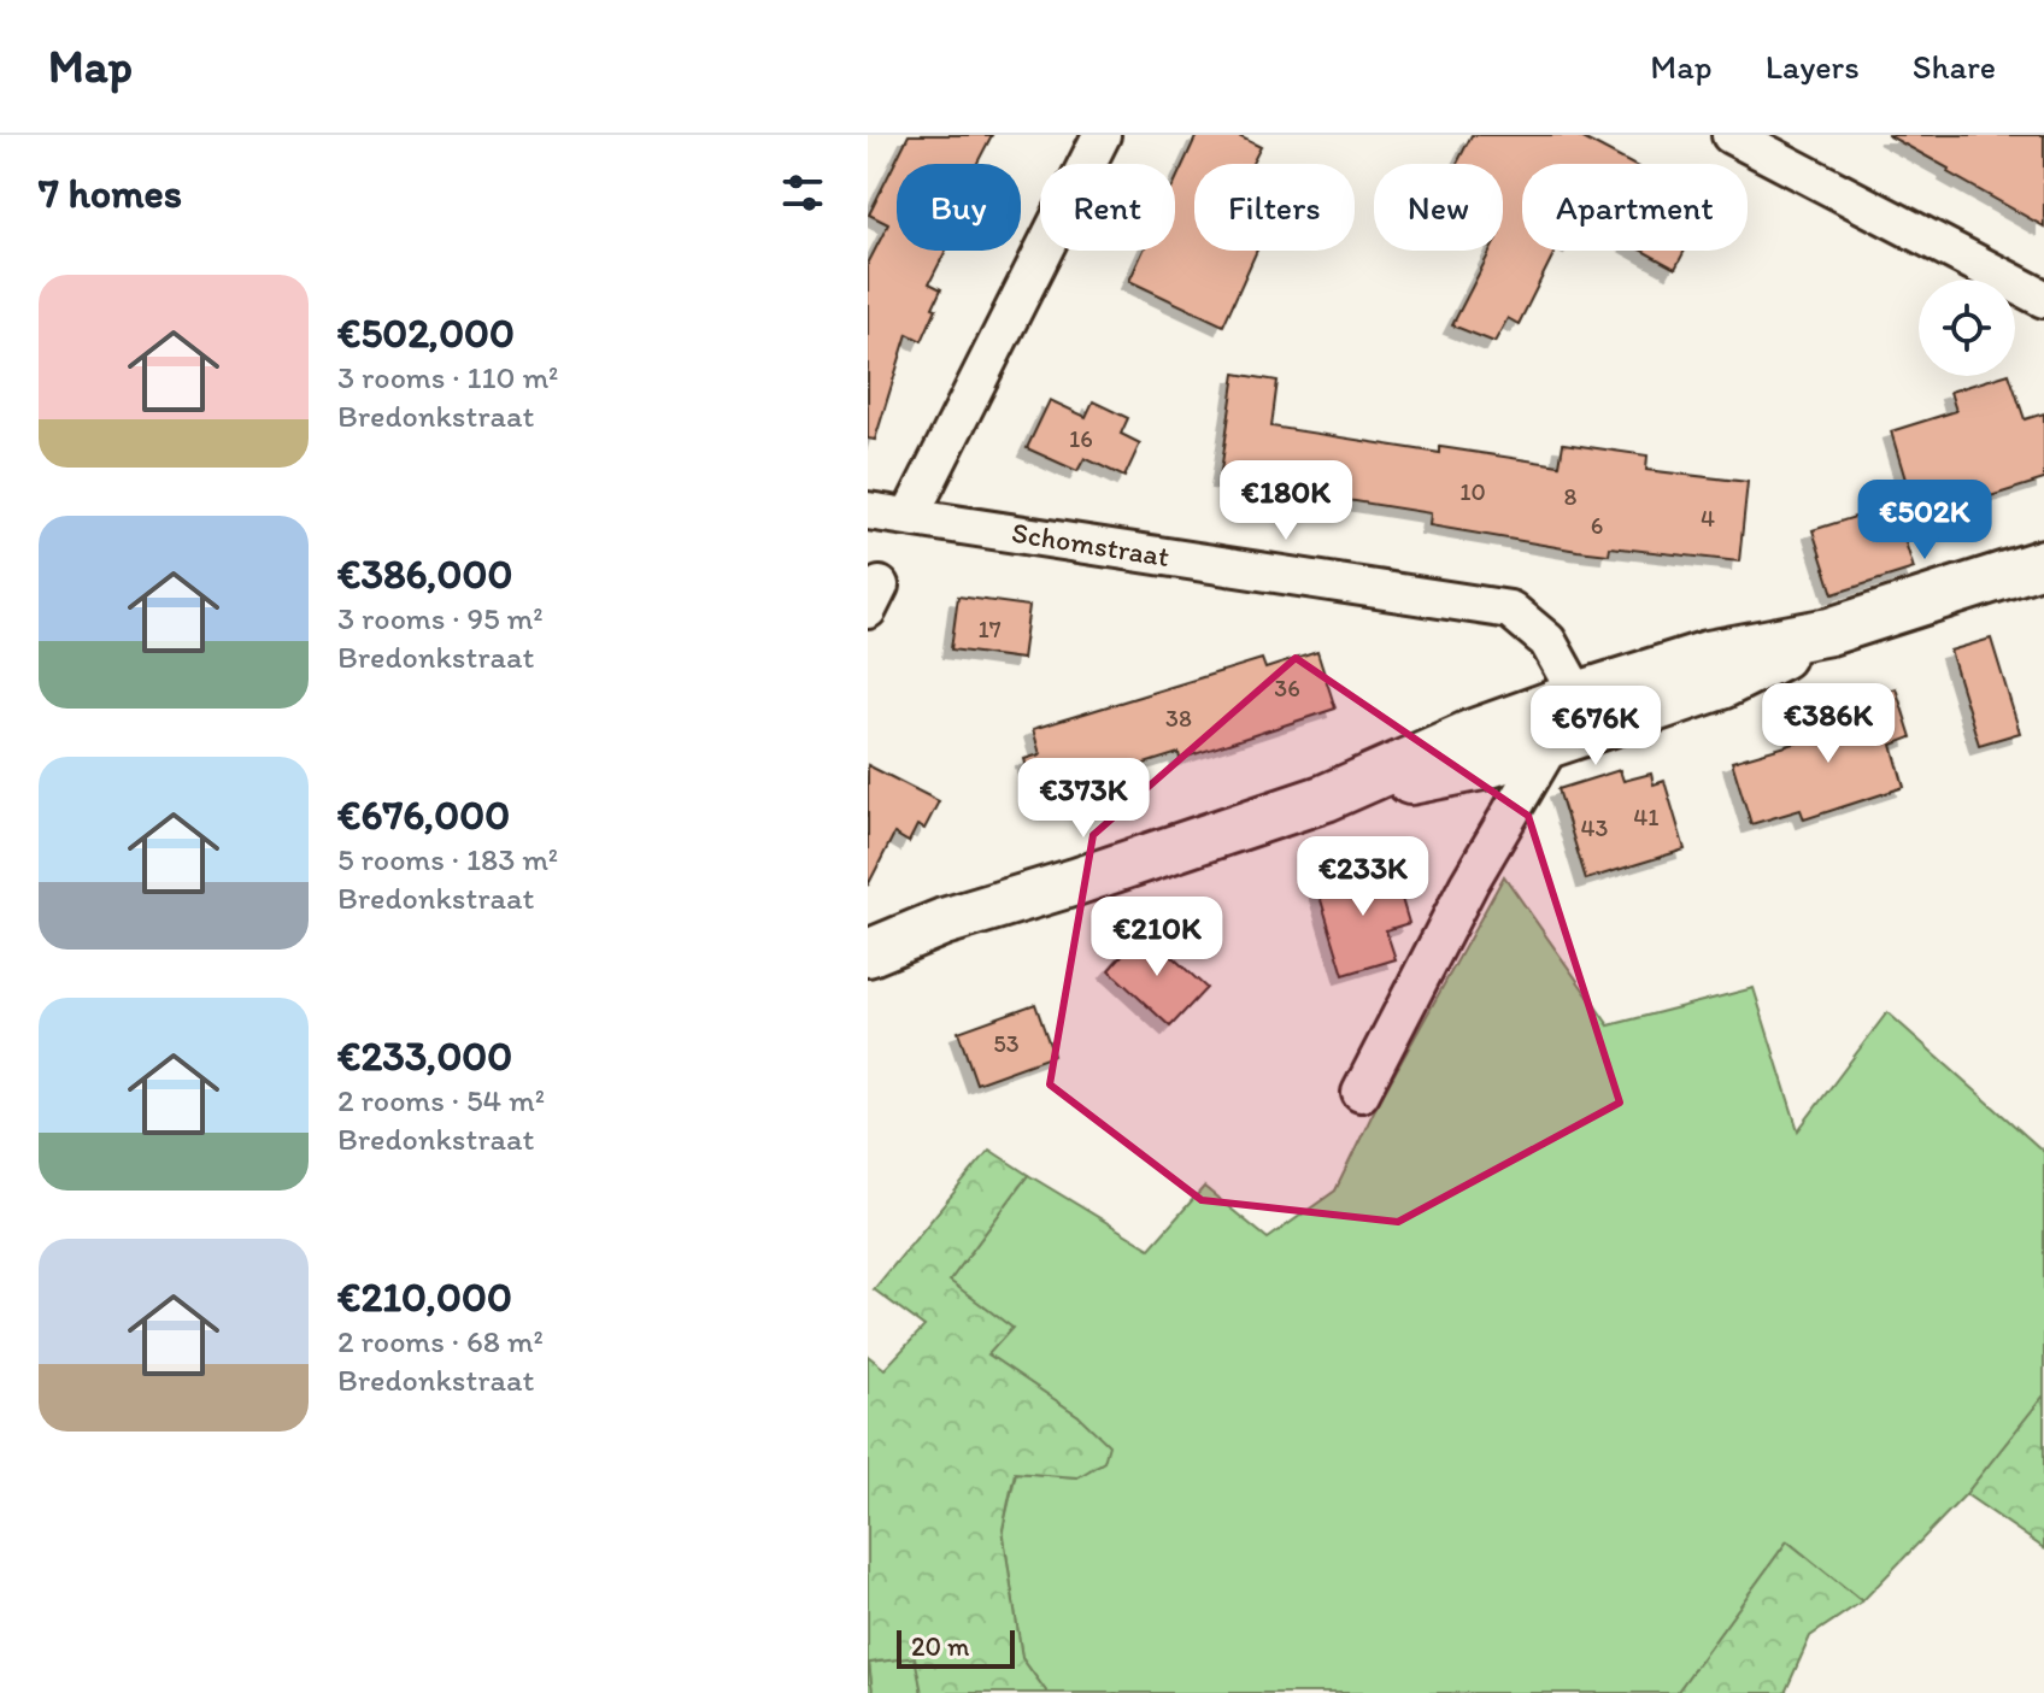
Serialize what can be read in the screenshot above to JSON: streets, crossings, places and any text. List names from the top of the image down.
{
  "streets": {
    "street": ["Schomstraat"]
  },
  "house_numbers": [
    "16",
    "10",
    "8",
    "4",
    "6",
    "17",
    "36",
    "38",
    "41",
    "43",
    "53"
  ],
  "scale_bar": "20 m",
  "page": {
    "header": "Map",
    "nav": ["Map", "Layers", "Share"],
    "heading": "7 homes",
    "chip": [
      "Buy",
      "Rent",
      "Filters",
      "New",
      "Apartment"
    ],
    "list": [
      {
        "name": "€502,000",
        "note": "3 rooms · 110 m² · Bredonkstraat"
      },
      {
        "name": "€386,000",
        "note": "3 rooms · 95 m² · Bredonkstraat"
      },
      {
        "name": "€676,000",
        "note": "5 rooms · 183 m² · Bredonkstraat"
      },
      {
        "name": "€233,000",
        "note": "2 rooms · 54 m² · Bredonkstraat"
      },
      {
        "name": "€210,000",
        "note": "2 rooms · 68 m² · Bredonkstraat"
      }
    ],
    "price": [
      "€180K",
      "€502K",
      "€386K",
      "€676K",
      "€373K",
      "€233K",
      "€210K"
    ],
    "scale": "20 m"
  }
}
